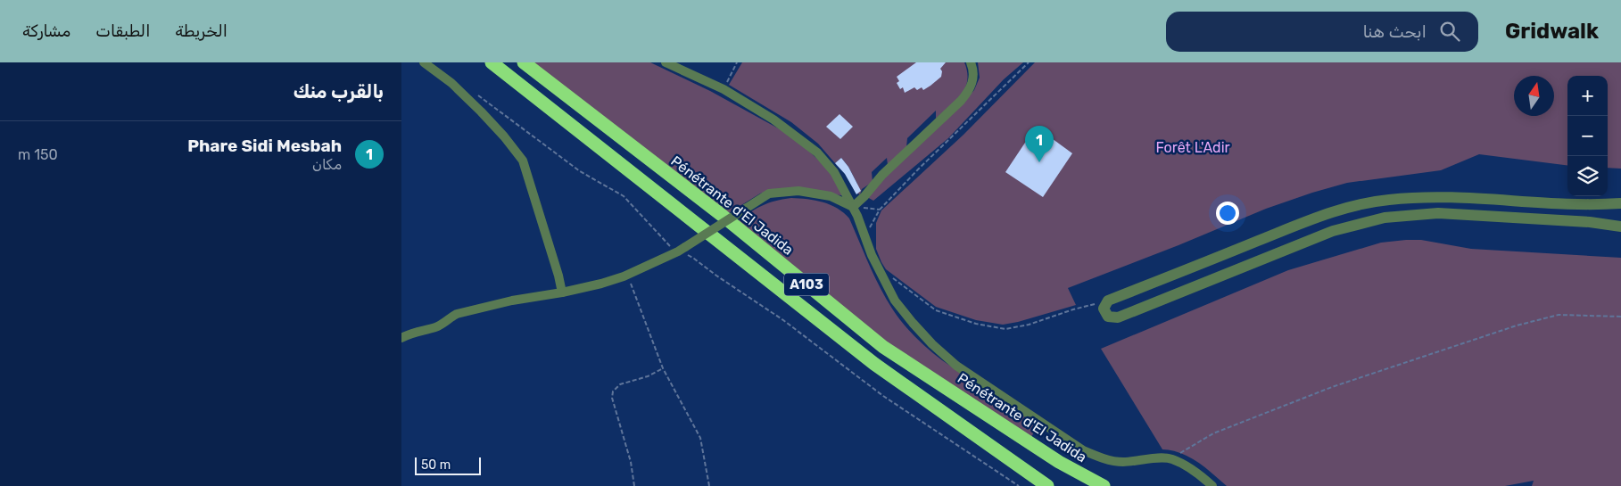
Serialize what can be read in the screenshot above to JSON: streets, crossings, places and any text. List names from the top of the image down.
{
  "streets": {
    "highway": ["Pénétrante d'El Jadida", "A103"]
  },
  "parks": ["Forêt L'Adir"],
  "scale_bar": "50 m",
  "north": "top",
  "page": {
    "header": "Gridwalk",
    "search": "ابحث هنا",
    "nav": ["الخريطة", "الطبقات", "مشاركة"],
    "heading": "بالقرب منك",
    "map_buttons": ["+", "−"],
    "list": [
      {
        "mark": "1",
        "name": "Phare Sidi Mesbah",
        "note": "مكان",
        "value": "150 m"
      }
    ],
    "pins": "1",
    "scale": "50 m"
  }
}
